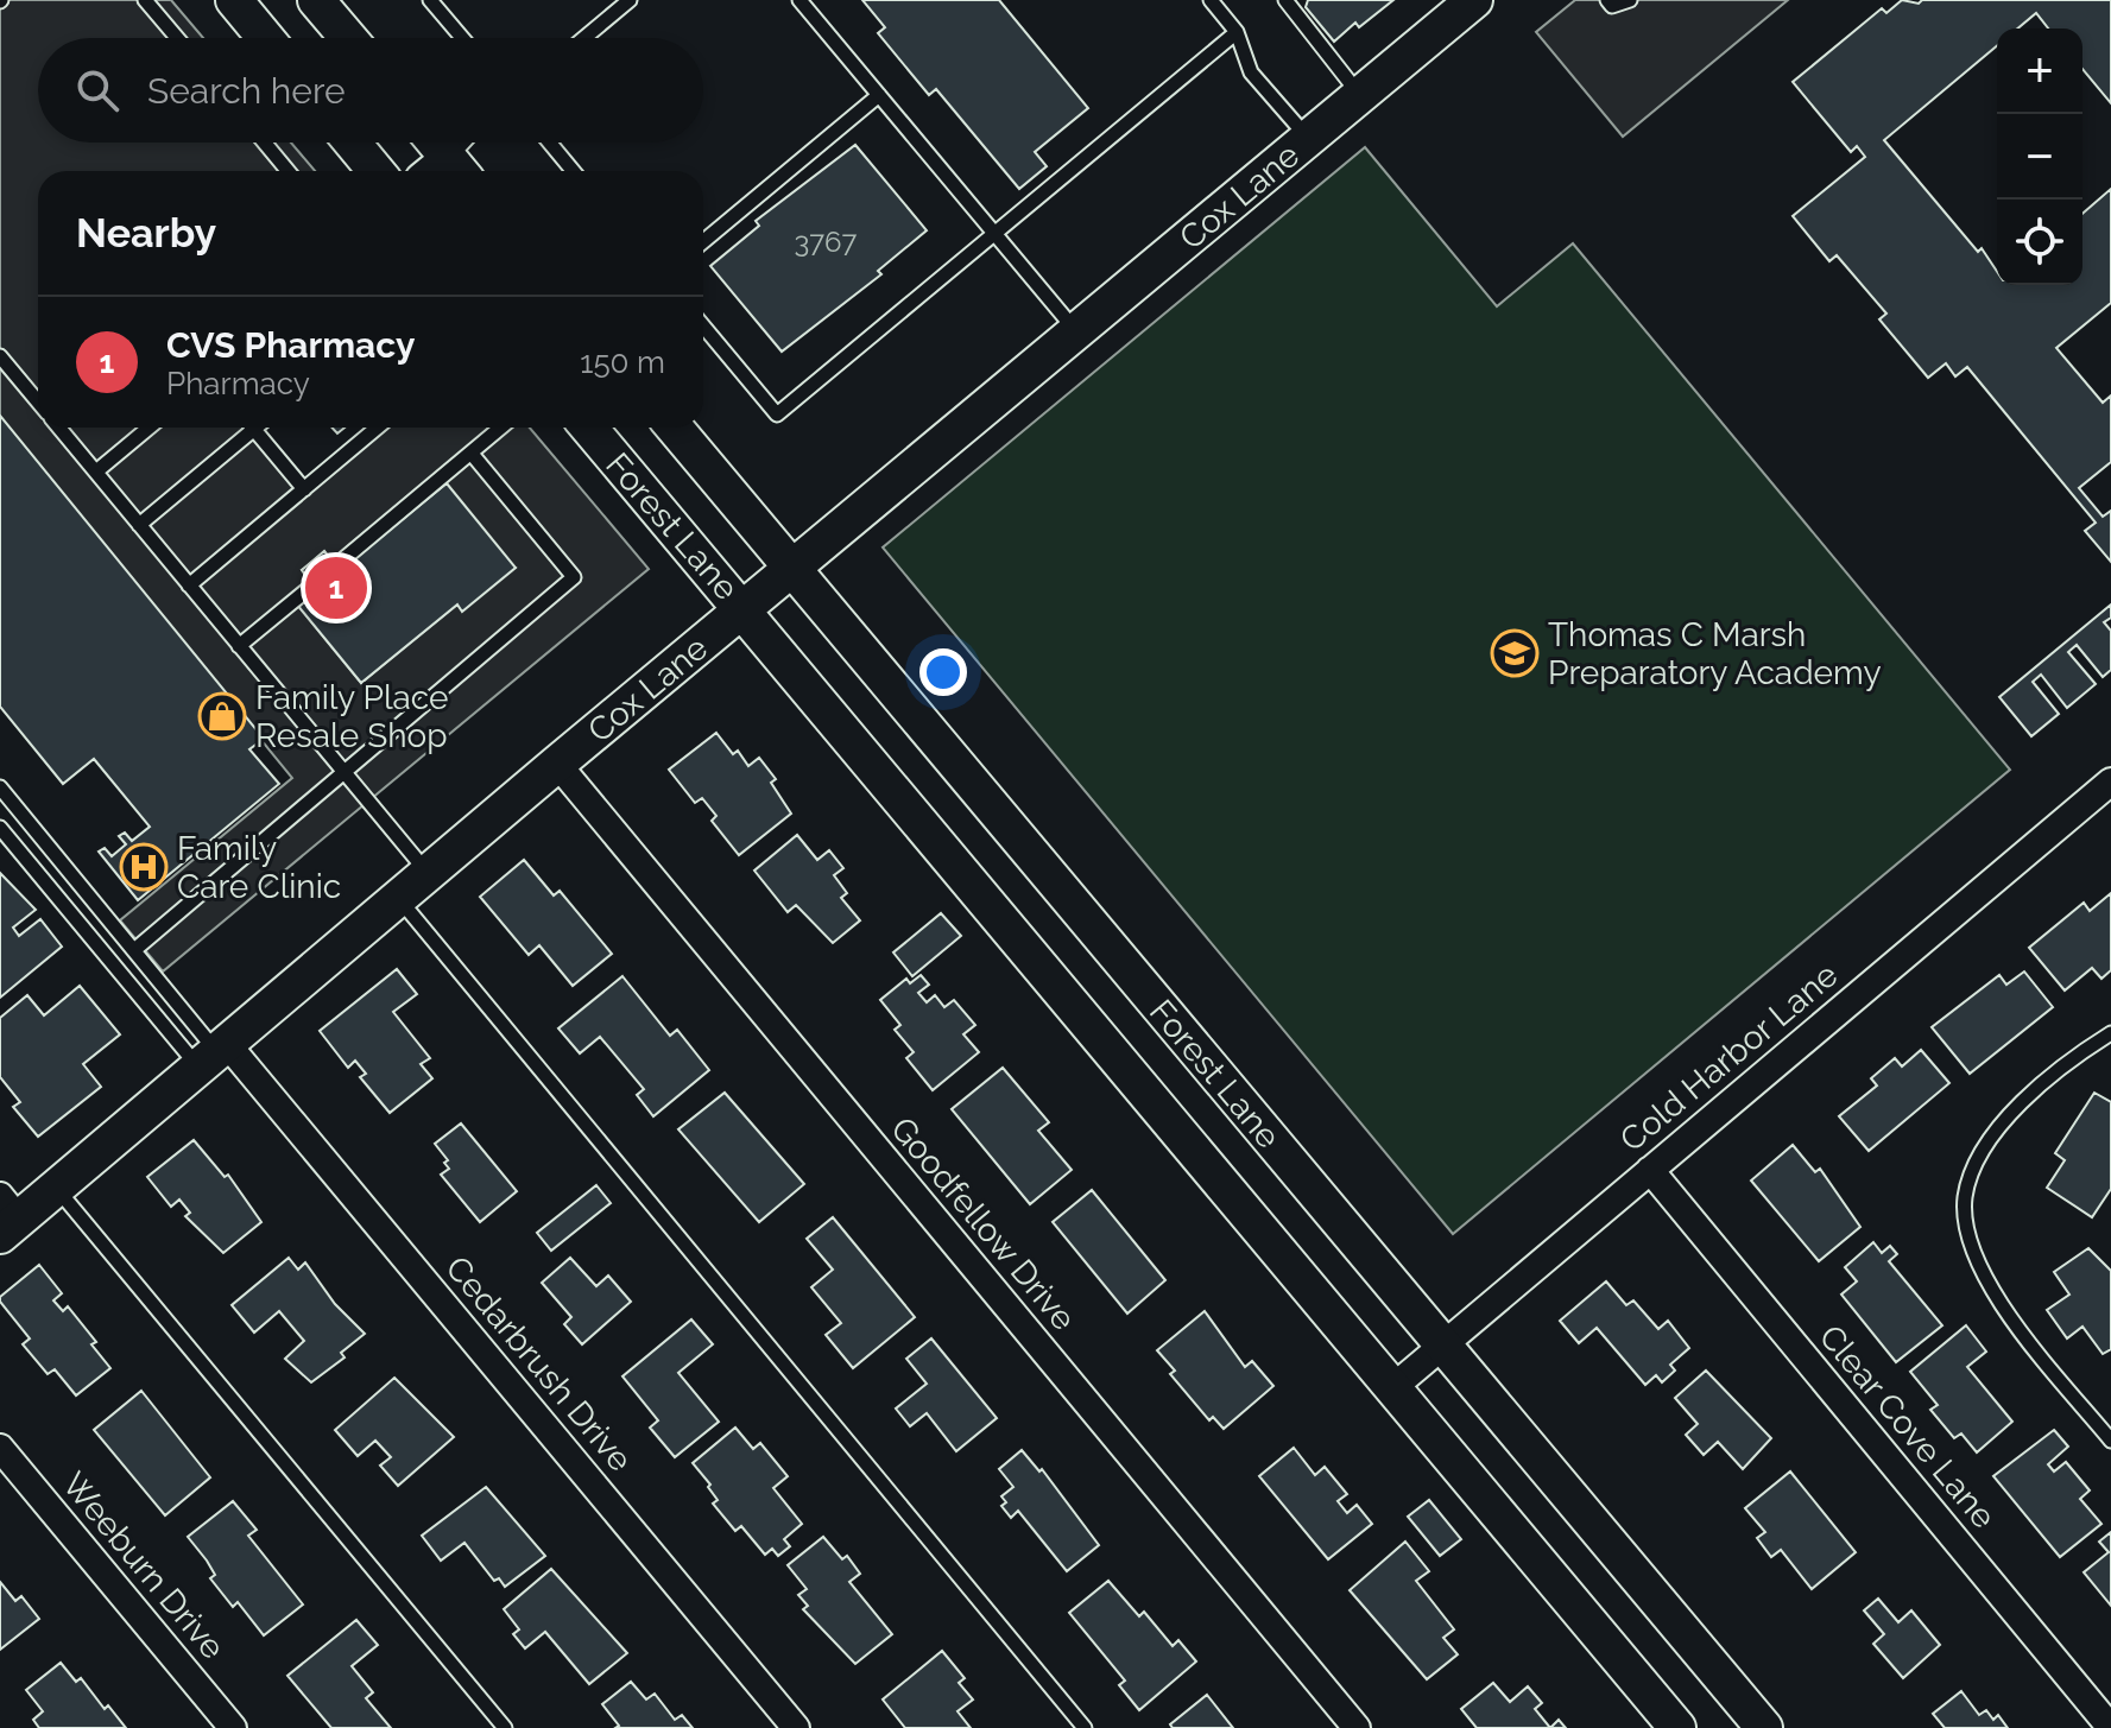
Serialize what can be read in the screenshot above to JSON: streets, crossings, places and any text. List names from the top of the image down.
{
  "streets": {
    "main road": ["Cox Lane", "Forest Lane"],
    "street": [
      "Cold Harbor Lane",
      "Goodfellow Drive",
      "Cedarbrush Drive",
      "Clear Cove Lane",
      "Weeburn Drive"
    ]
  },
  "crossings": [
    ["Cox Lane", "Forest Lane"],
    ["Cox Lane", "Goodfellow Drive"],
    ["Cox Lane", "Cedarbrush Drive"],
    ["Forest Lane", "Cold Harbor Lane"],
    ["Cold Harbor Lane", "Clear Cove Lane"]
  ],
  "places": {
    "school or university": ["Thomas C Marsh Preparatory Academy"],
    "shop": ["Family Place Resale Shop"],
    "hospital": ["Family Care Clinic"]
  },
  "house_numbers": ["3767"],
  "page": {
    "map_buttons": ["+", "−"],
    "search": "Search here",
    "heading": "Nearby",
    "list": [
      {
        "mark": "1",
        "name": "CVS Pharmacy",
        "note": "Pharmacy",
        "value": "150 m"
      }
    ],
    "pins": "1"
  }
}
